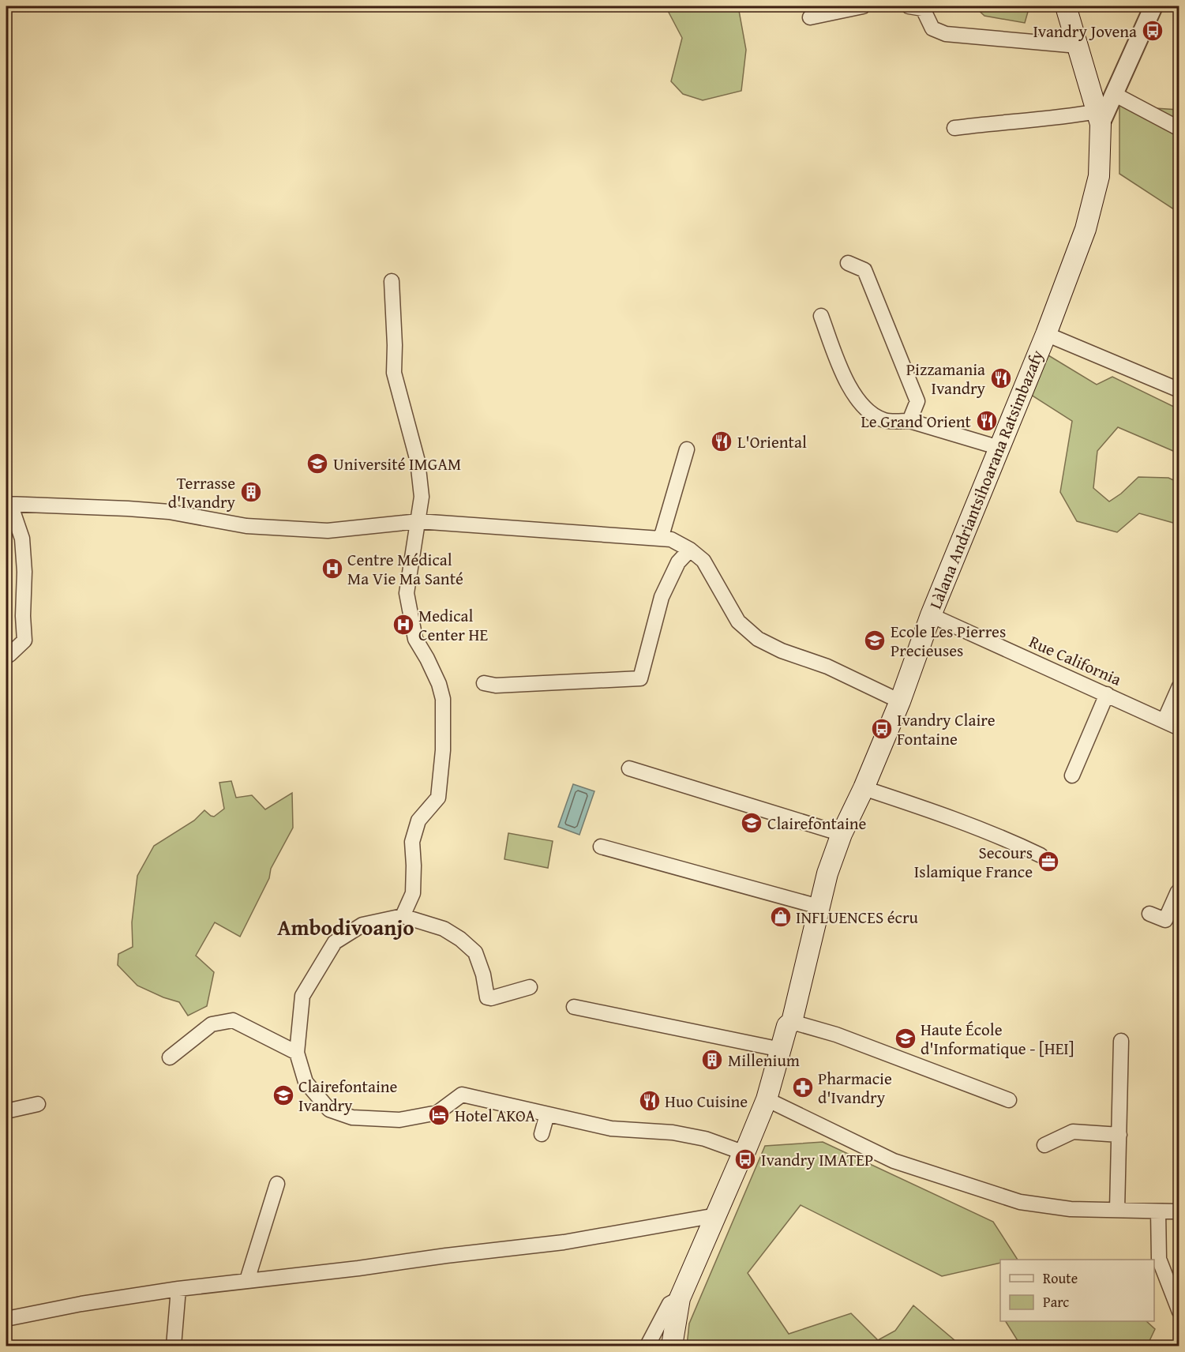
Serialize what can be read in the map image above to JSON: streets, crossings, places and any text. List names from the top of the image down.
{
  "streets": {
    "main road": ["Làlana Andriantsihoarana Ratsimbazafy"],
    "street": ["Rue California"]
  },
  "crossings": [
    ["Làlana Andriantsihoarana Ratsimbazafy", "Rue California"]
  ],
  "districts": ["Ambodivoanjo"],
  "places": {
    "bus stop": ["Ivandry Jovena", "Ivandry Claire Fontaine", "Ivandry IMATEP"],
    "restaurant": [
      "Pizzamania Ivandry",
      "Le Grand Orient",
      "L'Oriental",
      "Huo Cuisine"
    ],
    "school or university": [
      "Université IMGAM",
      "Ecole Les Pierres Precieuses",
      "Clairefontaine",
      "Haute École d'Informatique - [HEI]",
      "Clairefontaine Ivandry"
    ],
    "building": ["Terrasse d'Ivandry", "Millenium"],
    "hospital": ["Centre Médical Ma Vie Ma Santé", "Medical Center HE"],
    "office": ["Secours Islamique France"],
    "shop": ["INFLUENCES écru"],
    "pharmacy": ["Pharmacie d'Ivandry"],
    "hotel": ["Hotel AKOA"]
  },
  "legend": ["Route", "Parc"]
}
